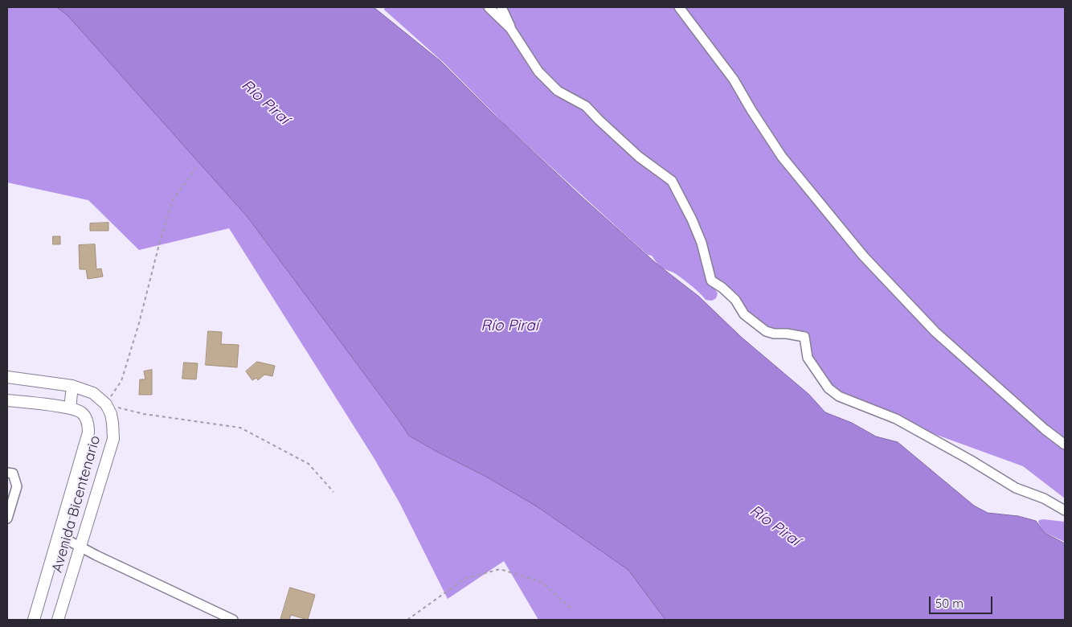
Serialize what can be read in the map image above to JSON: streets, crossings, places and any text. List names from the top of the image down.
{
  "streets": {
    "street": ["Avenida Bicentenario"]
  },
  "water": ["Río Piraí"],
  "scale_bar": "50 m"
}
